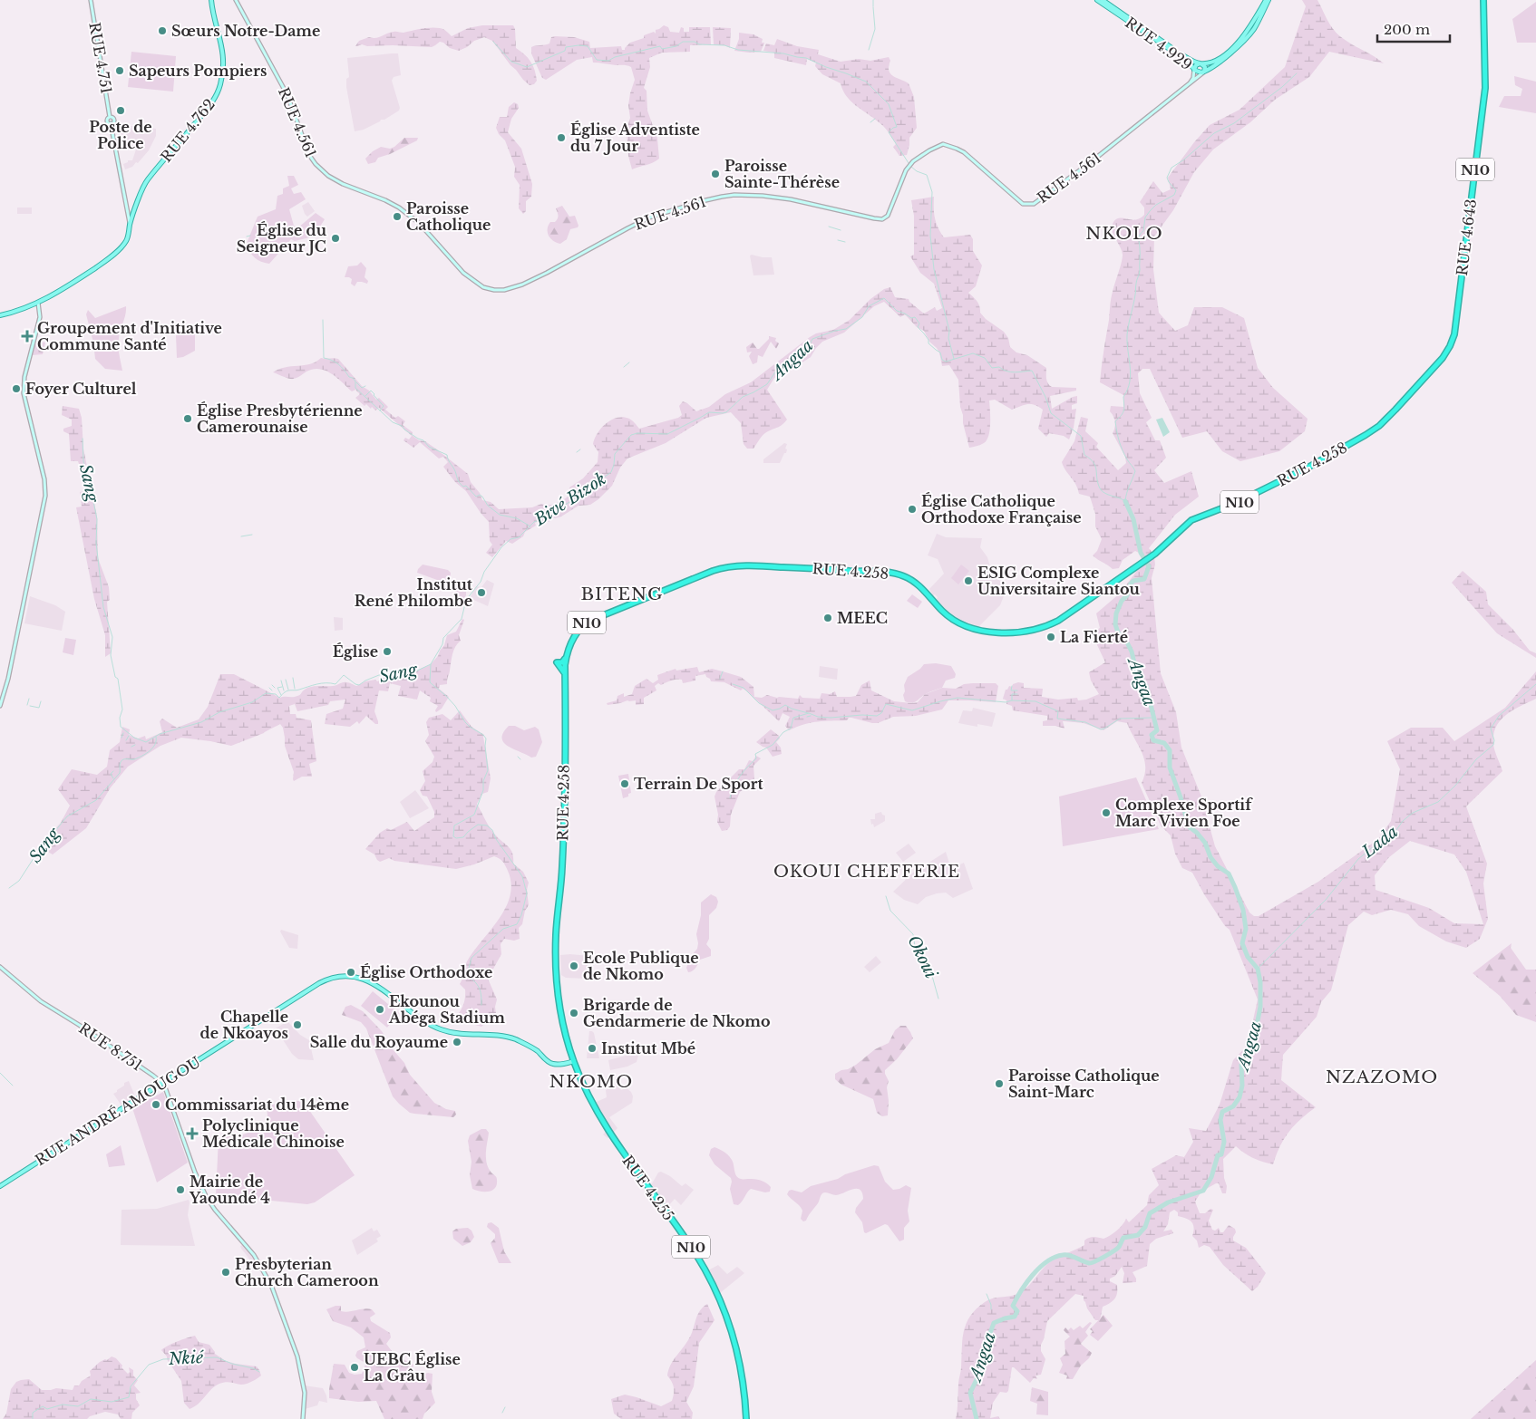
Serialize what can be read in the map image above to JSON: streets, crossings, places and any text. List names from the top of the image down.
{
  "streets": {
    "highway": [
      "N10",
      "RUE 4.643",
      "RUE 4.258",
      "RUE 4.255"
    ],
    "main road": [
      "RUE 4.929",
      "RUE 4.751",
      "RUE 4.561",
      "RUE 4.762",
      "RUE 8.751",
      "RUE ANDRÉ AMOUGOU"
    ]
  },
  "crossings": [
    ["RUE 4.929", "RUE 4.561"],
    ["RUE 4.751", "RUE 4.762"],
    ["RUE 4.643", "RUE 4.258"],
    ["RUE 4.258", "RUE ANDRÉ AMOUGOU"],
    ["RUE 4.258", "RUE 4.255"],
    ["RUE 8.751", "RUE ANDRÉ AMOUGOU"],
    ["RUE ANDRÉ AMOUGOU", "RUE 4.255"]
  ],
  "districts": [
    "NKOLO",
    "BITENG",
    "OKOUI CHEFFERIE",
    "NZAZOMO",
    "NKOMO"
  ],
  "water": [
    "Angaa",
    "Sang",
    "Bivé Bizok",
    "Lada",
    "Okoui",
    "Nkié"
  ],
  "places": {
    "other": [
      "Sœurs Notre-Dame",
      "Sapeurs Pompiers",
      "Poste de Police",
      "Église Adventiste du 7 Jour",
      "Paroisse Sainte-Thérèse",
      "Paroisse Catholique",
      "Église du Seigneur JC",
      "Foyer Culturel",
      "Église Presbytérienne Camerounaise",
      "Église Catholique Orthodoxe Française",
      "ESIG Complexe Universitaire Siantou",
      "Institut René Philombe",
      "MEEC",
      "La Fierté",
      "Église",
      "Terrain De Sport",
      "Complexe Sportif Marc Vivien Foe",
      "Ecole Publique de Nkomo",
      "Église Orthodoxe",
      "Ekounou Abéga Stadium",
      "Brigarde de Gendarmerie de Nkomo",
      "Chapelle de Nkoayos",
      "Salle du Royaume",
      "Institut Mbé",
      "Paroisse Catholique Saint-Marc",
      "Commissariat du 14ème",
      "Mairie de Yaoundé 4",
      "Presbyterian Church Cameroon",
      "UEBC Église La Grâu"
    ],
    "health": ["Groupement d'Initiative Commune Santé", "Polyclinique Médicale Chinoise"]
  },
  "scale_bar": "200 m"
}
